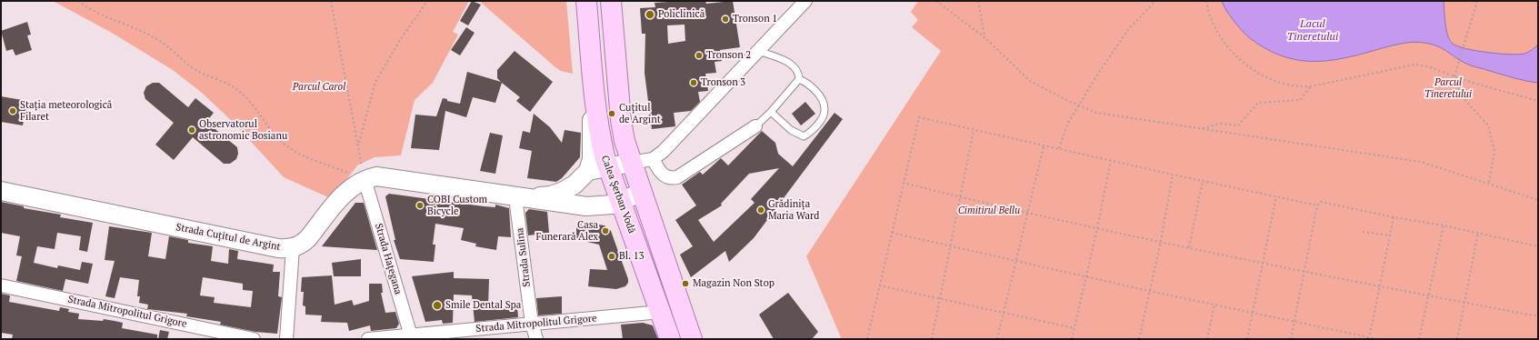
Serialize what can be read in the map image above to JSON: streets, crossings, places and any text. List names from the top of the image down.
{
  "streets": {
    "main road": ["Calea Șerban Vodă"],
    "street": [
      "Strada Cuțitul de Argint",
      "Strada Sulina",
      "Strada Hațegana",
      "Strada Mitropolitul Grigore"
    ]
  },
  "crossings": [
    ["Calea Șerban Vodă", "Strada Cuțitul de Argint"],
    ["Calea Șerban Vodă", "Strada Mitropolitul Grigore"],
    ["Strada Cuțitul de Argint", "Strada Sulina"],
    ["Strada Cuțitul de Argint", "Strada Hațegana"],
    ["Strada Sulina", "Strada Mitropolitul Grigore"],
    ["Strada Hațegana", "Strada Mitropolitul Grigore"]
  ],
  "water": ["Lacul Tineretului"],
  "parks": ["Parcul Tineretului", "Parcul Carol", "Cimitirul Bellu"],
  "places": [
    "Policlinică",
    "Tronson 1",
    "Tronson 2",
    "Tronson 3",
    "Stația meteorologică Filaret",
    "Cuțitul de Argint",
    "Observatorul astronomic Bosianu",
    "COBI Custom Bicycle",
    "Grădinița Maria Ward",
    "Casa Funerară Alex",
    "Bl. 13",
    "Magazin Non Stop",
    "Smile Dental Spa"
  ]
}
